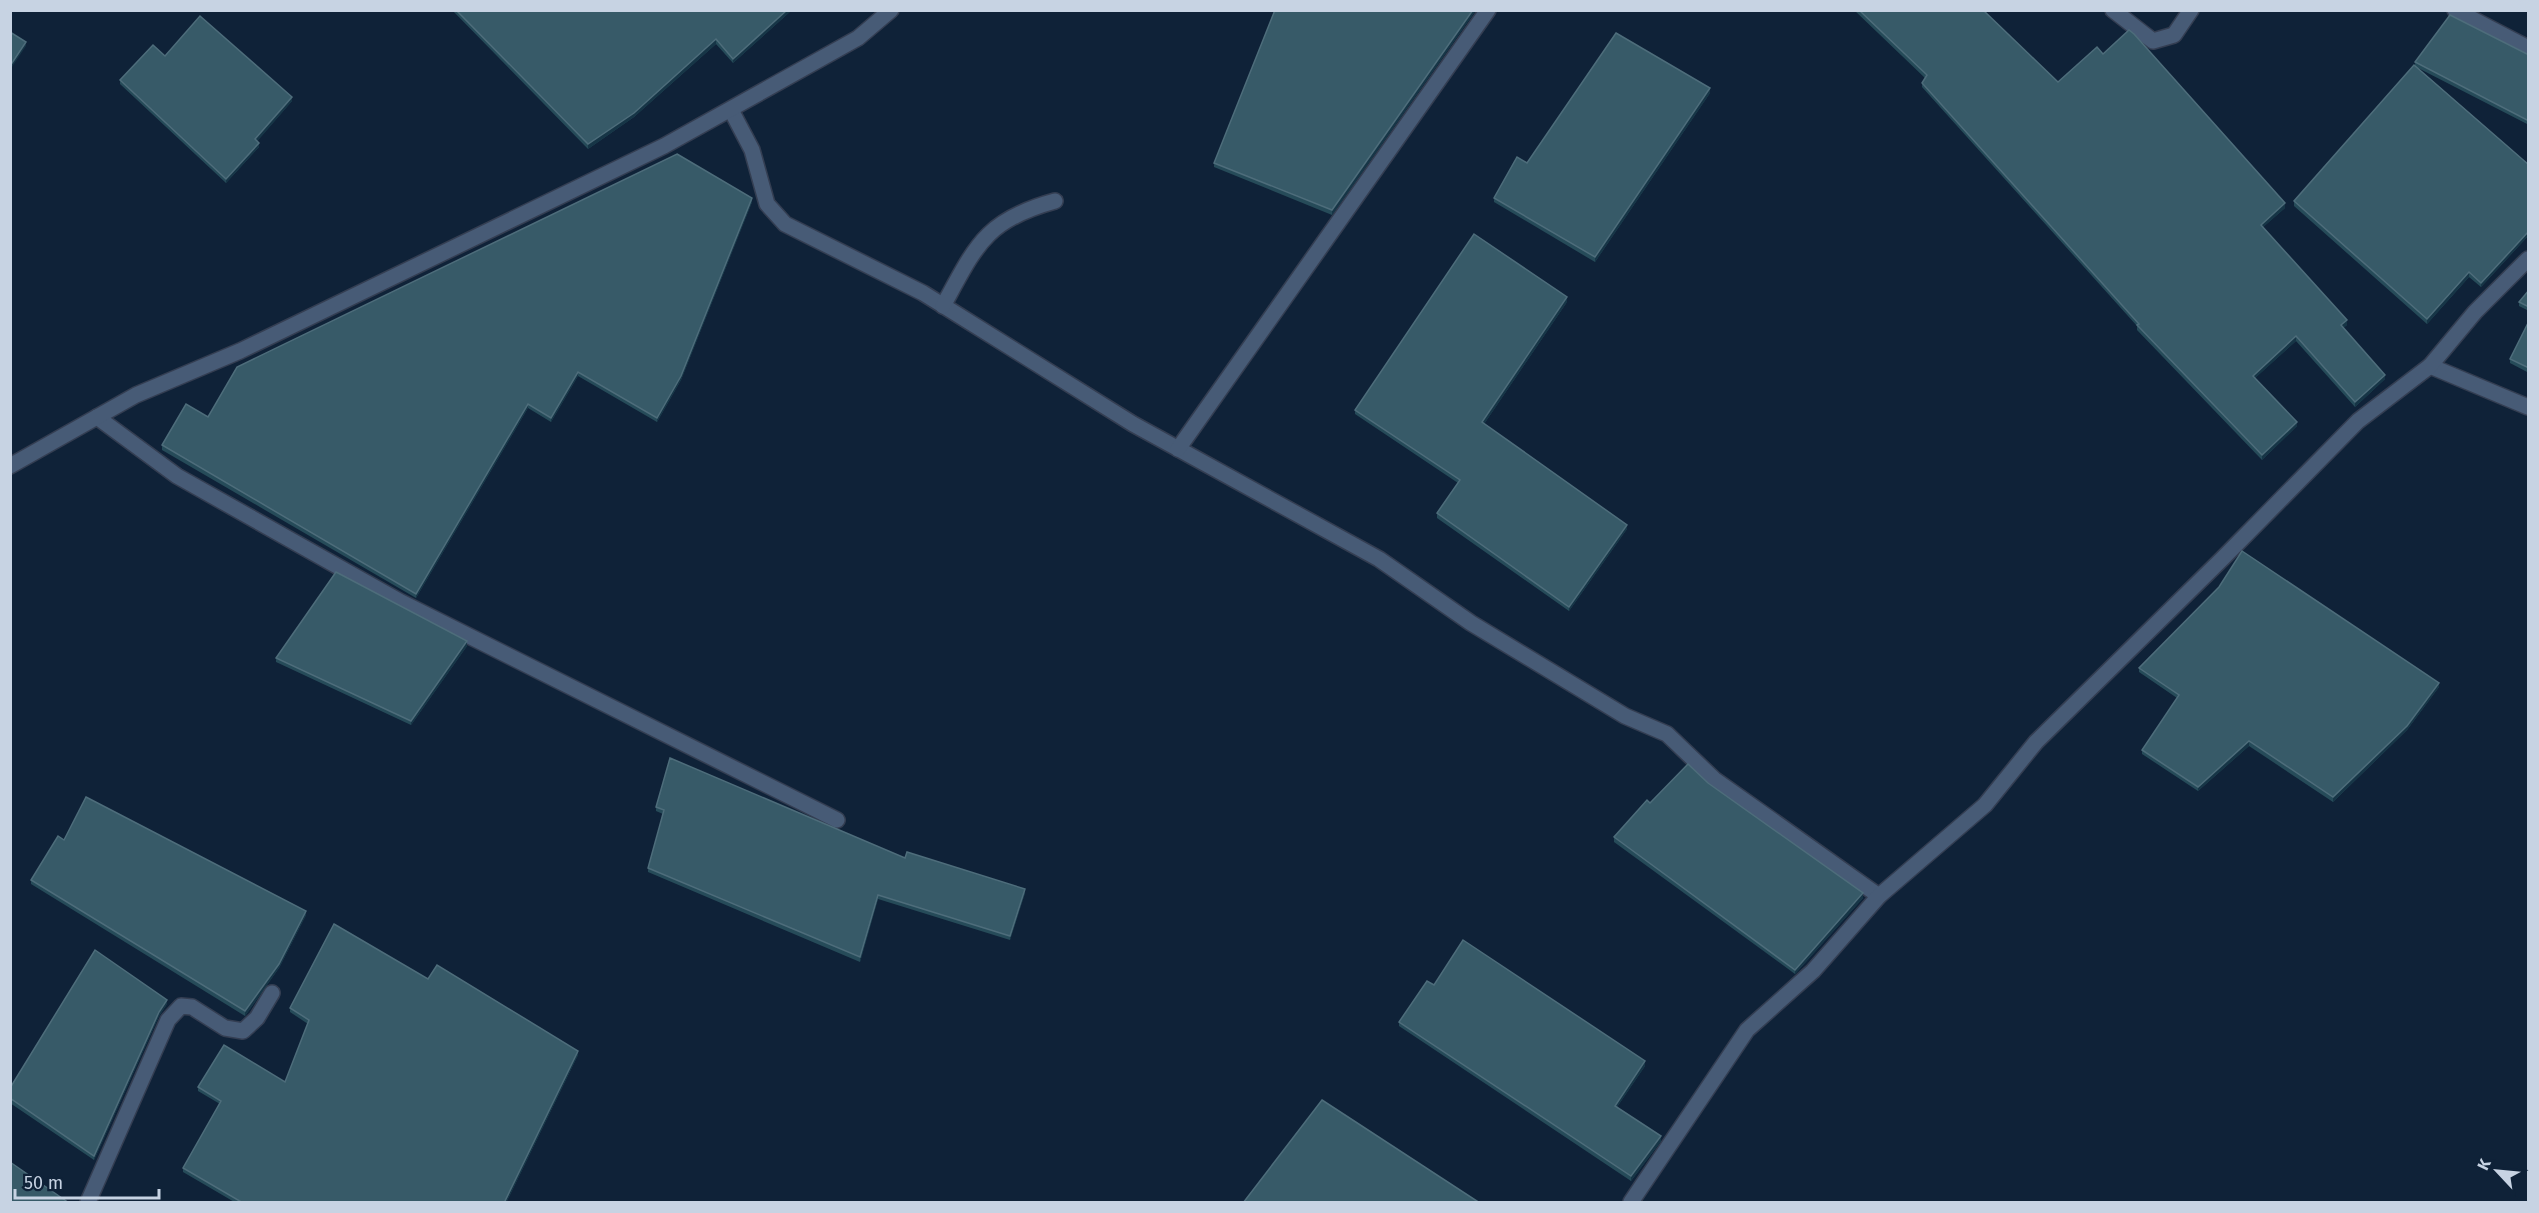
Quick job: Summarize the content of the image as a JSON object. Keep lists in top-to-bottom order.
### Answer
{
  "scale_bar": "50 m",
  "north": "top left"
}
